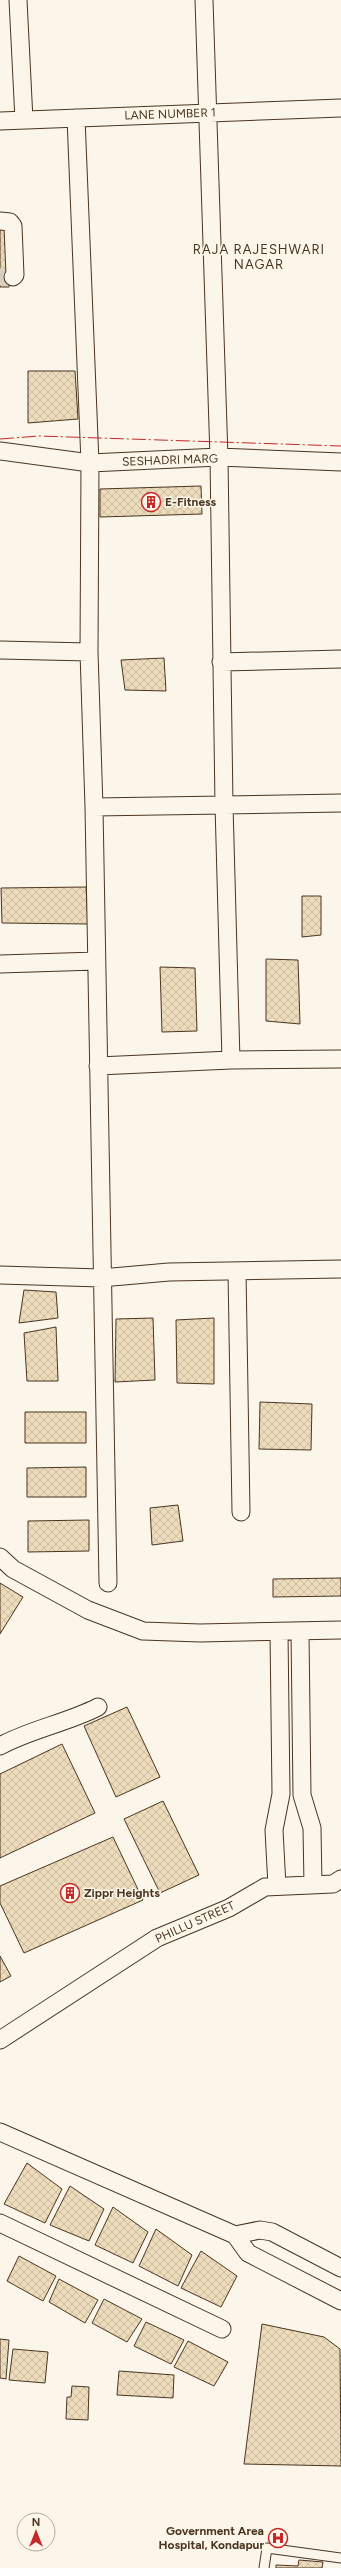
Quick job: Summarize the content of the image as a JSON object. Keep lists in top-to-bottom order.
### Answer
{
  "streets": {
    "street": ["LANE NUMBER 1", "SESHADRI MARG", "PHILLU STREET"]
  },
  "districts": ["RAJA RAJESHWARI NAGAR"],
  "places": {
    "building": ["E-Fitness", "Zippr Heights"],
    "hospital": ["Government Area Hospital, Kondapur"]
  },
  "north": "top"
}
